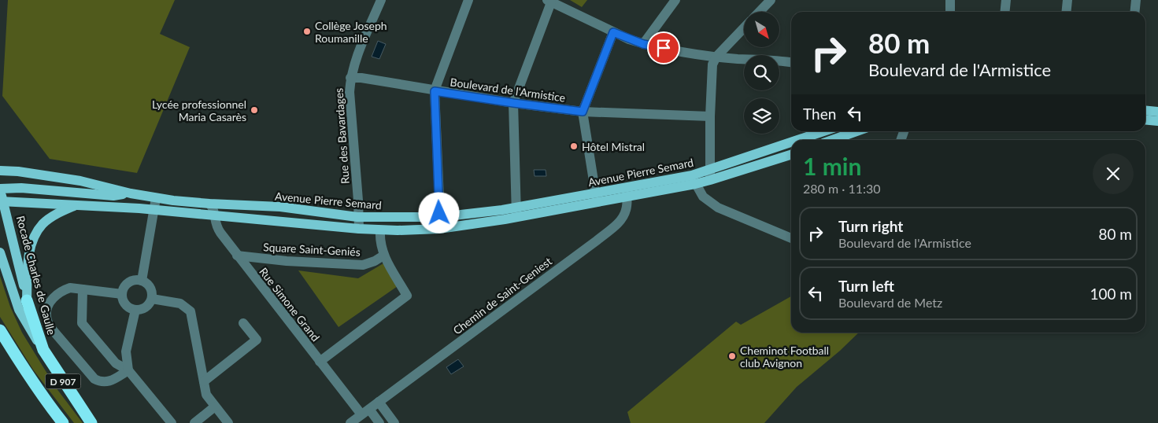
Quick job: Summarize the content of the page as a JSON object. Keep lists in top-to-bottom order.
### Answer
{
  "streets": {
    "highway": ["Rocade Charles de Gaulle", "D 907"],
    "main road": ["Avenue Pierre Semard"],
    "street": [
      "Boulevard de l'Armistice",
      "Rue des Bavardages",
      "Square Saint-Geniés",
      "Chemin de Saint-Geniest",
      "Rue Simone Grand"
    ]
  },
  "crossings": [
    ["Boulevard de l'Armistice", "Rue des Bavardages"],
    ["Rue des Bavardages", "Avenue Pierre Semard"],
    ["Avenue Pierre Semard", "Rocade Charles de Gaulle"],
    ["Avenue Pierre Semard", "Chemin de Saint-Geniest"],
    ["Avenue Pierre Semard", "Rue Simone Grand"],
    ["Square Saint-Geniés", "Rue Simone Grand"],
    ["Chemin de Saint-Geniest", "Rue Simone Grand"]
  ],
  "places": [
    "Collège Joseph Roumanille",
    "Lycée professionnel Maria Casarès",
    "Hôtel Mistral",
    "Cheminot Football club Avignon"
  ],
  "north": "bottom right",
  "page": {
    "turn": ["80 m", "Boulevard de l'Armistice"],
    "then": "Then",
    "heading": ["1 min", "280 m · 11:30"],
    "list": [
      {
        "name": "Turn right",
        "note": "Boulevard de l'Armistice",
        "value": "80 m"
      },
      {
        "name": "Turn left",
        "note": "Boulevard de Metz",
        "value": "100 m"
      }
    ]
  }
}
